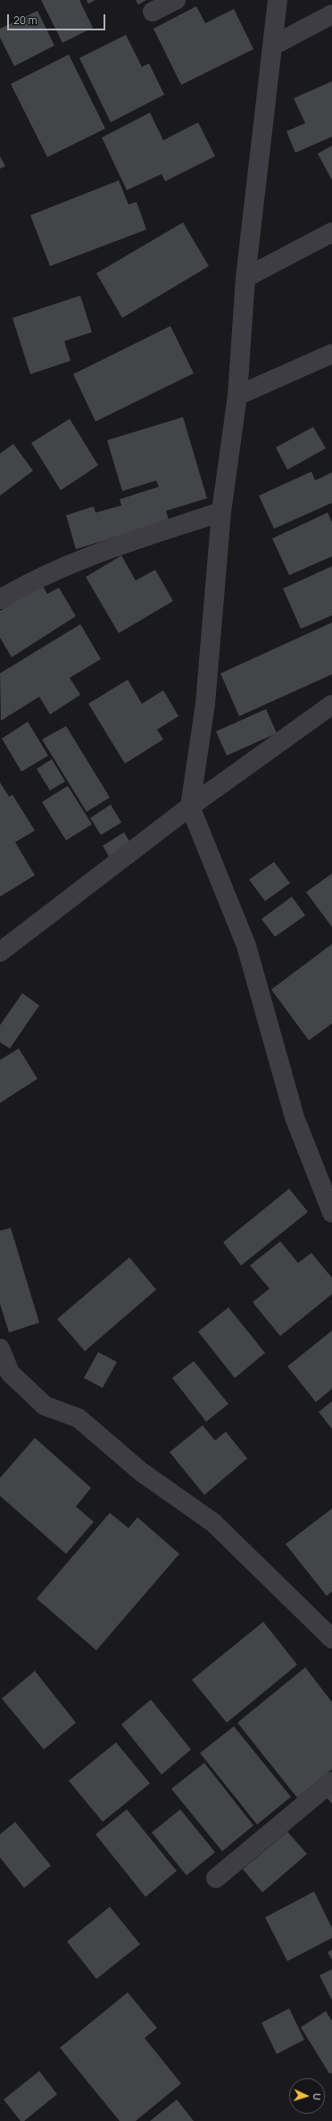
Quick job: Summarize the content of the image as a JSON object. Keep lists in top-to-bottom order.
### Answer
{
  "scale_bar": "20 m",
  "north": "right"
}
